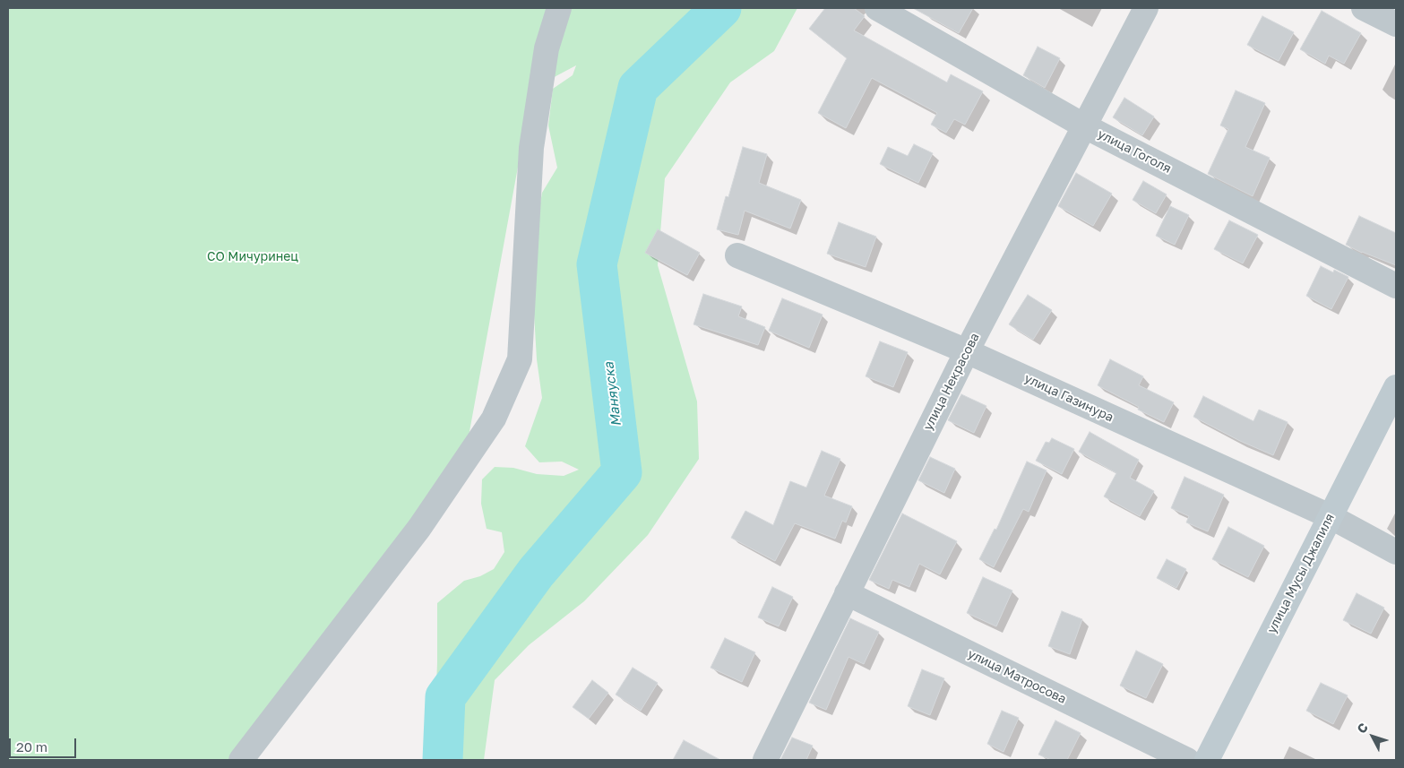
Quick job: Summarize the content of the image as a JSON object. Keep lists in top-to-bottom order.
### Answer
{
  "streets": {
    "main road": ["улица Мусы Джалиля"],
    "street": [
      "улица Гоголя",
      "улица Некрасова",
      "улица Газинура",
      "улица Матросова"
    ]
  },
  "crossings": [
    ["улица Гоголя", "улица Некрасова"],
    ["улица Некрасова", "улица Газинура"],
    ["улица Некрасова", "улица Матросова"],
    ["улица Газинура", "улица Мусы Джалиля"]
  ],
  "water": ["Маняуска"],
  "parks": ["СО Мичуринец"],
  "scale_bar": "20 m",
  "north": "top left"
}
